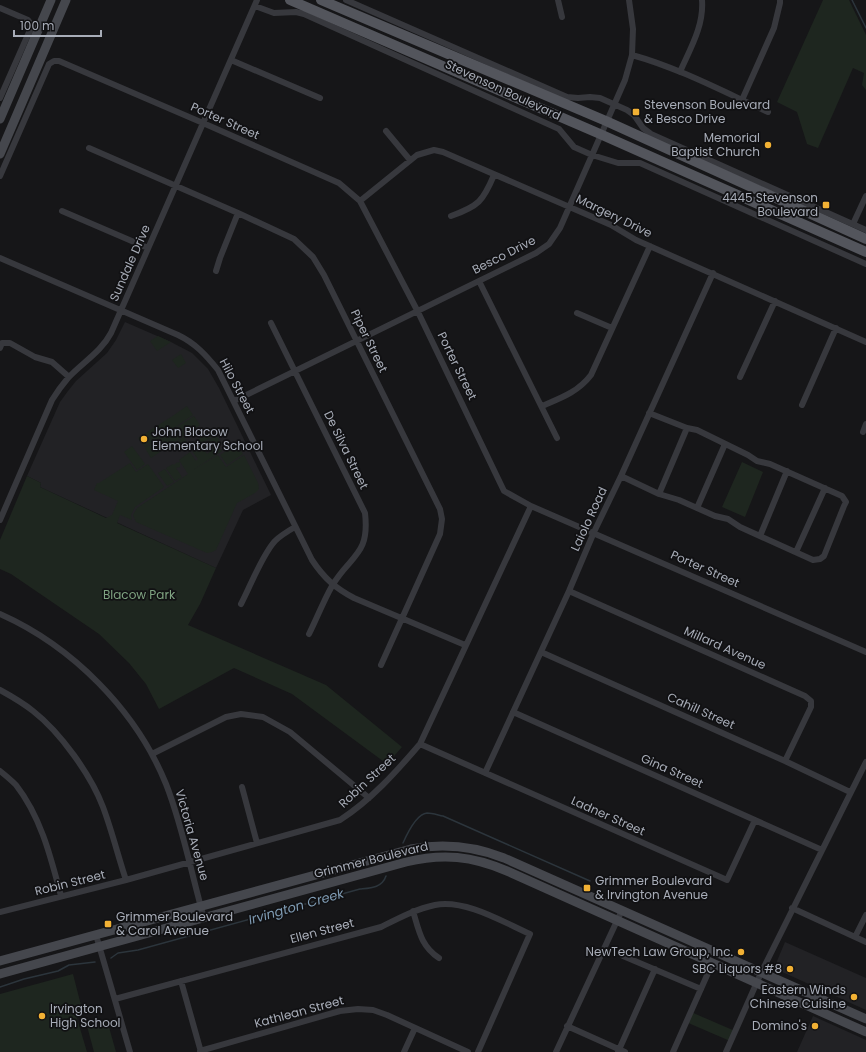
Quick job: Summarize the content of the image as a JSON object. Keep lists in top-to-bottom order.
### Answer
{
  "streets": {
    "main road": ["Stevenson Boulevard", "Grimmer Boulevard"],
    "street": [
      "Porter Street",
      "Margery Drive",
      "Besco Drive",
      "Sundale Drive",
      "Piper Street",
      "Hilo Street",
      "De Silva Street",
      "Laiolo Road",
      "Millard Avenue",
      "Cahill Street",
      "Gina Street",
      "Robin Street",
      "Ladner Street",
      "Victoria Avenue",
      "Ellen Street",
      "Kathlean Street"
    ]
  },
  "crossings": [
    ["Stevenson Boulevard", "Besco Drive"],
    ["Stevenson Boulevard", "Sundale Drive"],
    ["Porter Street", "Margery Drive"],
    ["Porter Street", "Besco Drive"],
    ["Porter Street", "Sundale Drive"],
    ["Porter Street", "Laiolo Road"],
    ["Porter Street", "Robin Street"],
    ["Margery Drive", "Besco Drive"],
    ["Margery Drive", "Laiolo Road"],
    ["Besco Drive", "Piper Street"],
    ["Besco Drive", "Hilo Street"],
    ["Besco Drive", "De Silva Street"],
    ["Sundale Drive", "Piper Street"],
    ["Sundale Drive", "Hilo Street"],
    ["Piper Street", "Hilo Street"],
    ["Hilo Street", "De Silva Street"],
    ["Hilo Street", "Robin Street"],
    ["Laiolo Road", "Millard Avenue"],
    ["Laiolo Road", "Cahill Street"],
    ["Laiolo Road", "Gina Street"],
    ["Laiolo Road", "Ladner Street"],
    ["Millard Avenue", "Cahill Street"],
    ["Gina Street", "Ladner Street"],
    ["Robin Street", "Ladner Street"],
    ["Robin Street", "Victoria Avenue"],
    ["Victoria Avenue", "Grimmer Boulevard"]
  ],
  "water": ["Irvington Creek"],
  "parks": ["Blacow Park"],
  "places": {
    "transit": [
      "Stevenson Boulevard & Besco Drive",
      "4445 Stevenson Boulevard",
      "Grimmer Boulevard & Irvington Avenue",
      "Grimmer Boulevard & Carol Avenue"
    ],
    "other": [
      "Memorial Baptist Church",
      "John Blacow Elementary School",
      "NewTech Law Group, Inc.",
      "SBC Liquors #8",
      "Eastern Winds Chinese Cuisine",
      "Irvington High School",
      "Domino's"
    ]
  },
  "scale_bar": "100 m"
}
